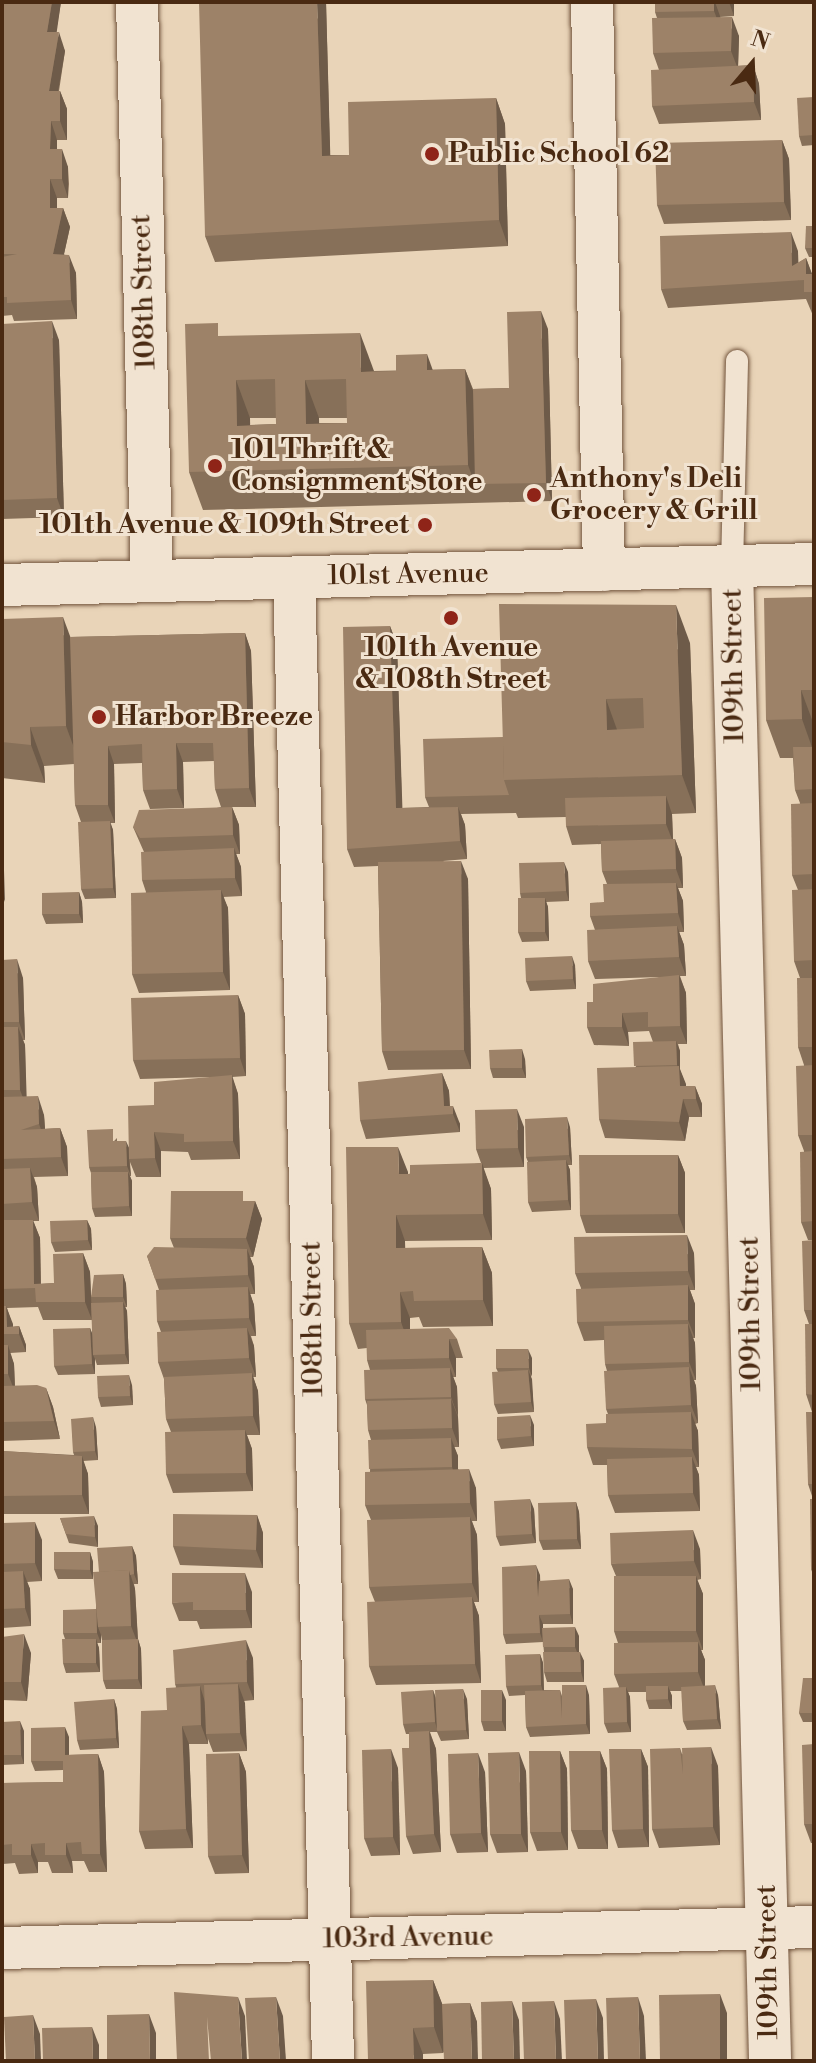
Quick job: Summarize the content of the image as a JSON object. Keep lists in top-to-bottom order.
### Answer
{
  "streets": {
    "street": [
      "108th Street",
      "101st Avenue",
      "109th Street",
      "103rd Avenue"
    ]
  },
  "crossings": [
    ["108th Street", "101st Avenue"],
    ["108th Street", "103rd Avenue"],
    ["101st Avenue", "109th Street"],
    ["109th Street", "103rd Avenue"]
  ],
  "places": [
    "Public School 62",
    "101 Thrift & Consignment Store",
    "Anthony's Deli Grocery & Grill",
    "101th Avenue & 109th Street",
    "101th Avenue & 108th Street",
    "Harbor Breeze"
  ],
  "north": "top"
}
